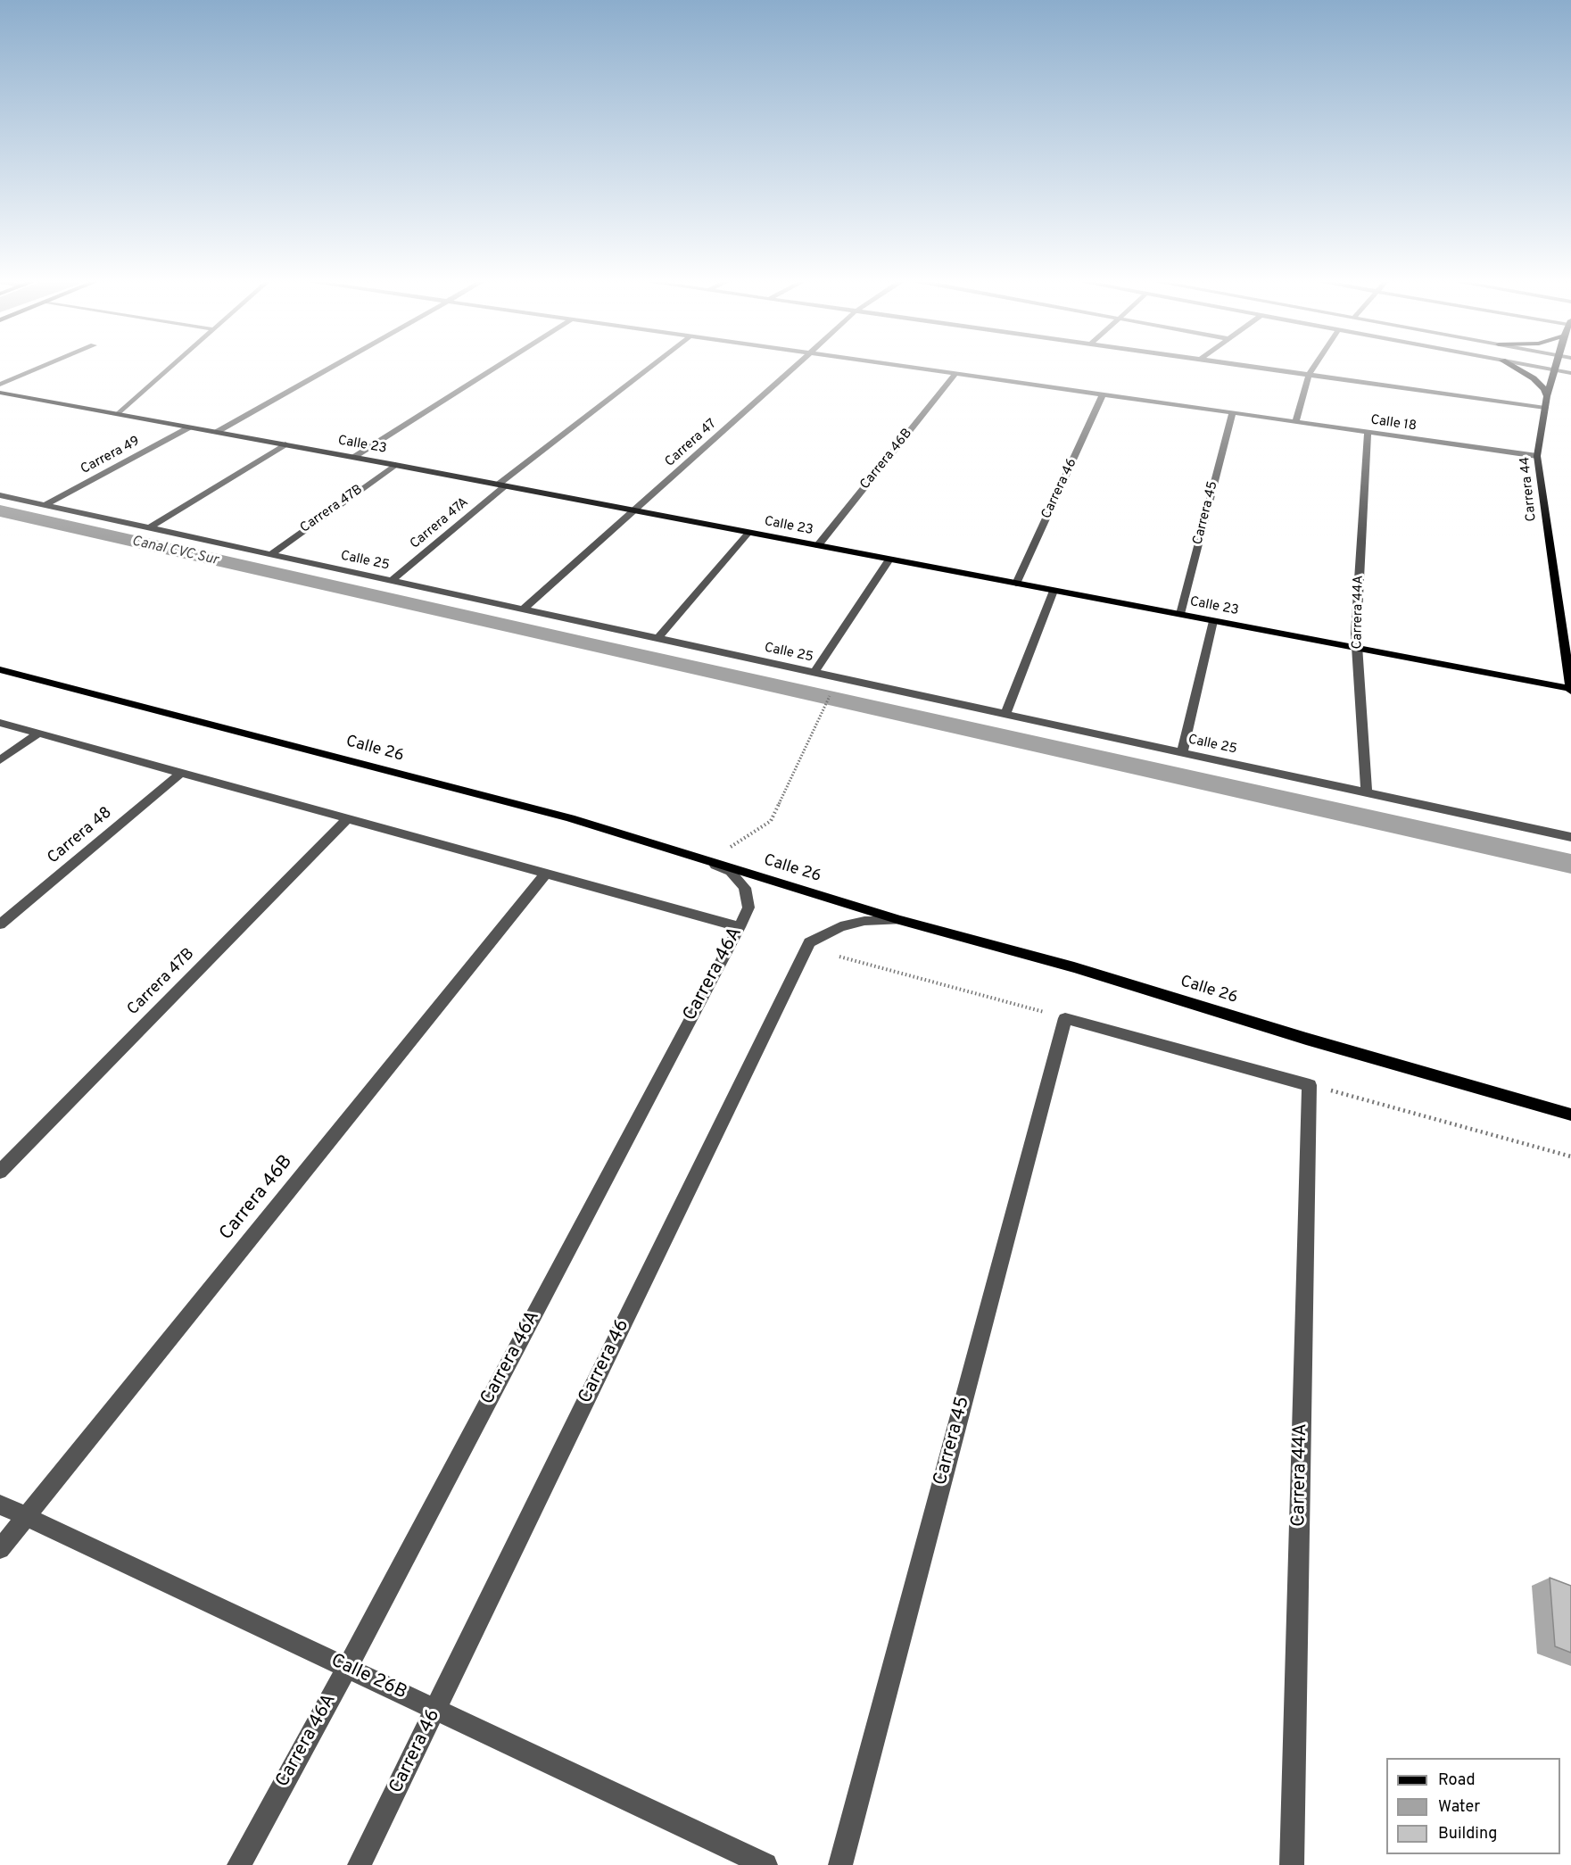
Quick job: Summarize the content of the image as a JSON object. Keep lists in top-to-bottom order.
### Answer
{
  "streets": {
    "main road": ["Calle 23", "Carrera 44", "Calle 26"],
    "street": [
      "Calle 18",
      "Carrera 47",
      "Carrera 49",
      "Carrera 46B",
      "Carrera 46",
      "Carrera 47B",
      "Carrera 45",
      "Carrera 47A",
      "Calle 25",
      "Carrera 44A",
      "Carrera 48",
      "Carrera 46A",
      "Calle 26B"
    ]
  },
  "crossings": [
    ["Calle 18", "Carrera 46B"],
    ["Calle 18", "Carrera 46"],
    ["Calle 18", "Carrera 44"],
    ["Calle 18", "Carrera 45"],
    ["Calle 18", "Carrera 44A"],
    ["Carrera 47", "Calle 23"],
    ["Carrera 47", "Calle 25"],
    ["Calle 23", "Carrera 49"],
    ["Calle 23", "Carrera 46B"],
    ["Calle 23", "Carrera 46"],
    ["Calle 23", "Carrera 44"],
    ["Calle 23", "Carrera 47B"],
    ["Calle 23", "Carrera 45"],
    ["Calle 23", "Carrera 47A"],
    ["Calle 23", "Carrera 44A"],
    ["Carrera 49", "Calle 25"],
    ["Carrera 46B", "Calle 26B"],
    ["Carrera 46", "Calle 26"],
    ["Carrera 46", "Calle 26B"],
    ["Carrera 47B", "Calle 25"],
    ["Carrera 47A", "Calle 25"],
    ["Calle 25", "Carrera 44A"],
    ["Calle 26", "Carrera 46A"],
    ["Carrera 46A", "Calle 26B"]
  ],
  "water": ["Canal CVC Sur"],
  "legend": ["Road", "Water", "Building"]
}
